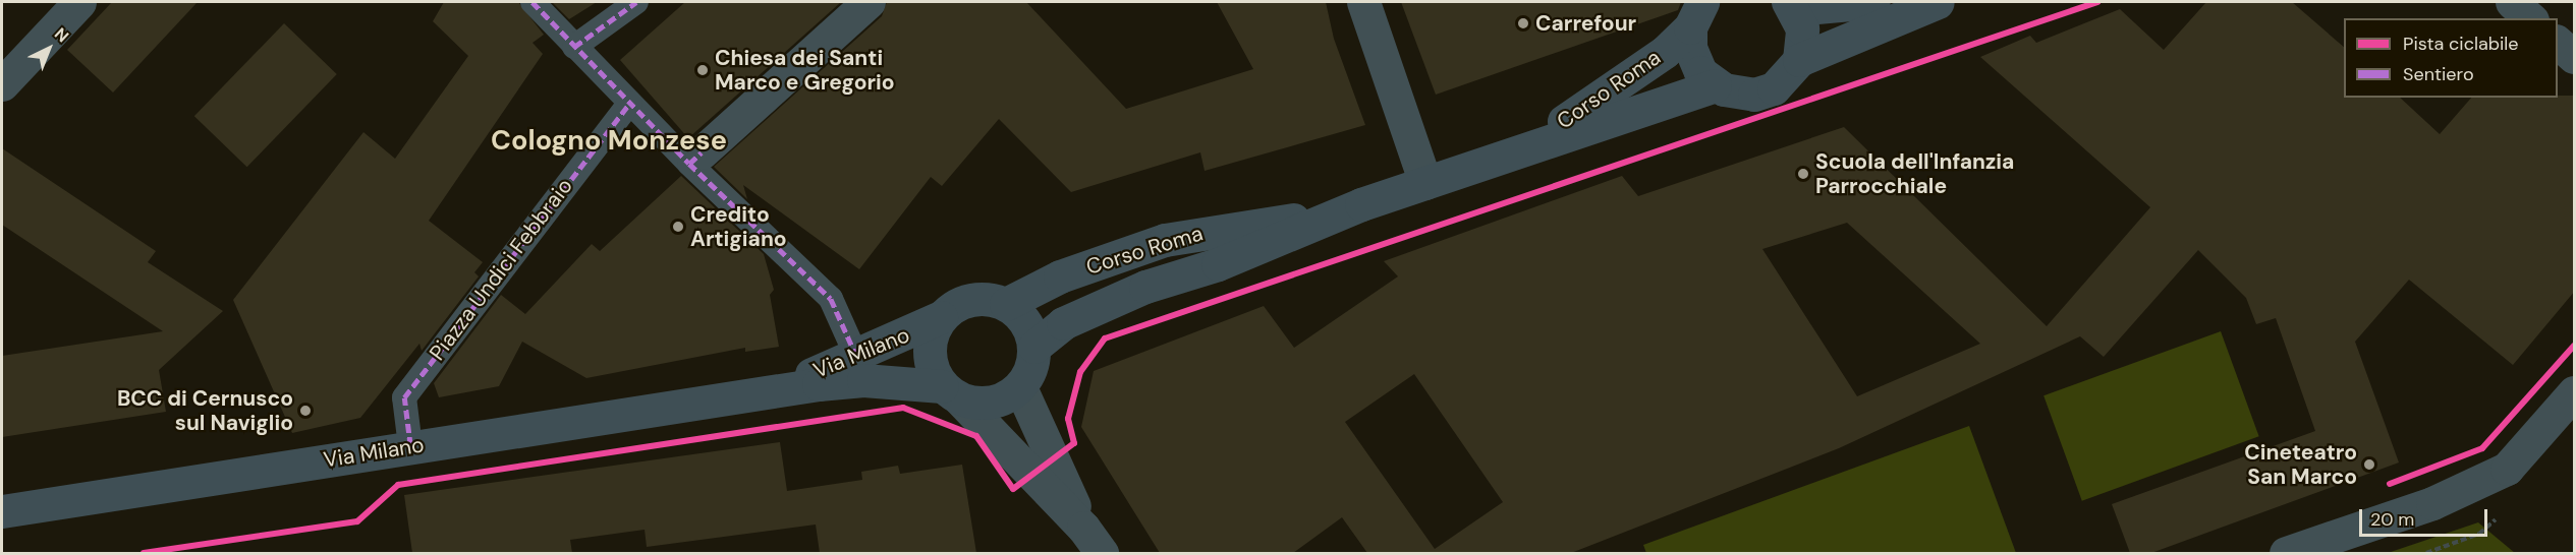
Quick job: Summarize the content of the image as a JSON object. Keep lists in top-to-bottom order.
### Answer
{
  "streets": {
    "main road": ["Corso Roma", "Via Milano"],
    "street": ["Piazza Undici Febbraio"]
  },
  "crossings": [
    ["Corso Roma", "Via Milano"],
    ["Piazza Undici Febbraio", "Via Milano"]
  ],
  "districts": ["Cologno Monzese"],
  "places": [
    "Carrefour",
    "Chiesa dei Santi Marco e Gregorio",
    "Scuola dell'Infanzia Parrocchiale",
    "Credito Artigiano",
    "BCC di Cernusco sul Naviglio",
    "Cineteatro San Marco"
  ],
  "legend": ["Pista ciclabile", "Sentiero"],
  "scale_bar": "20 m",
  "north": "top right"
}
